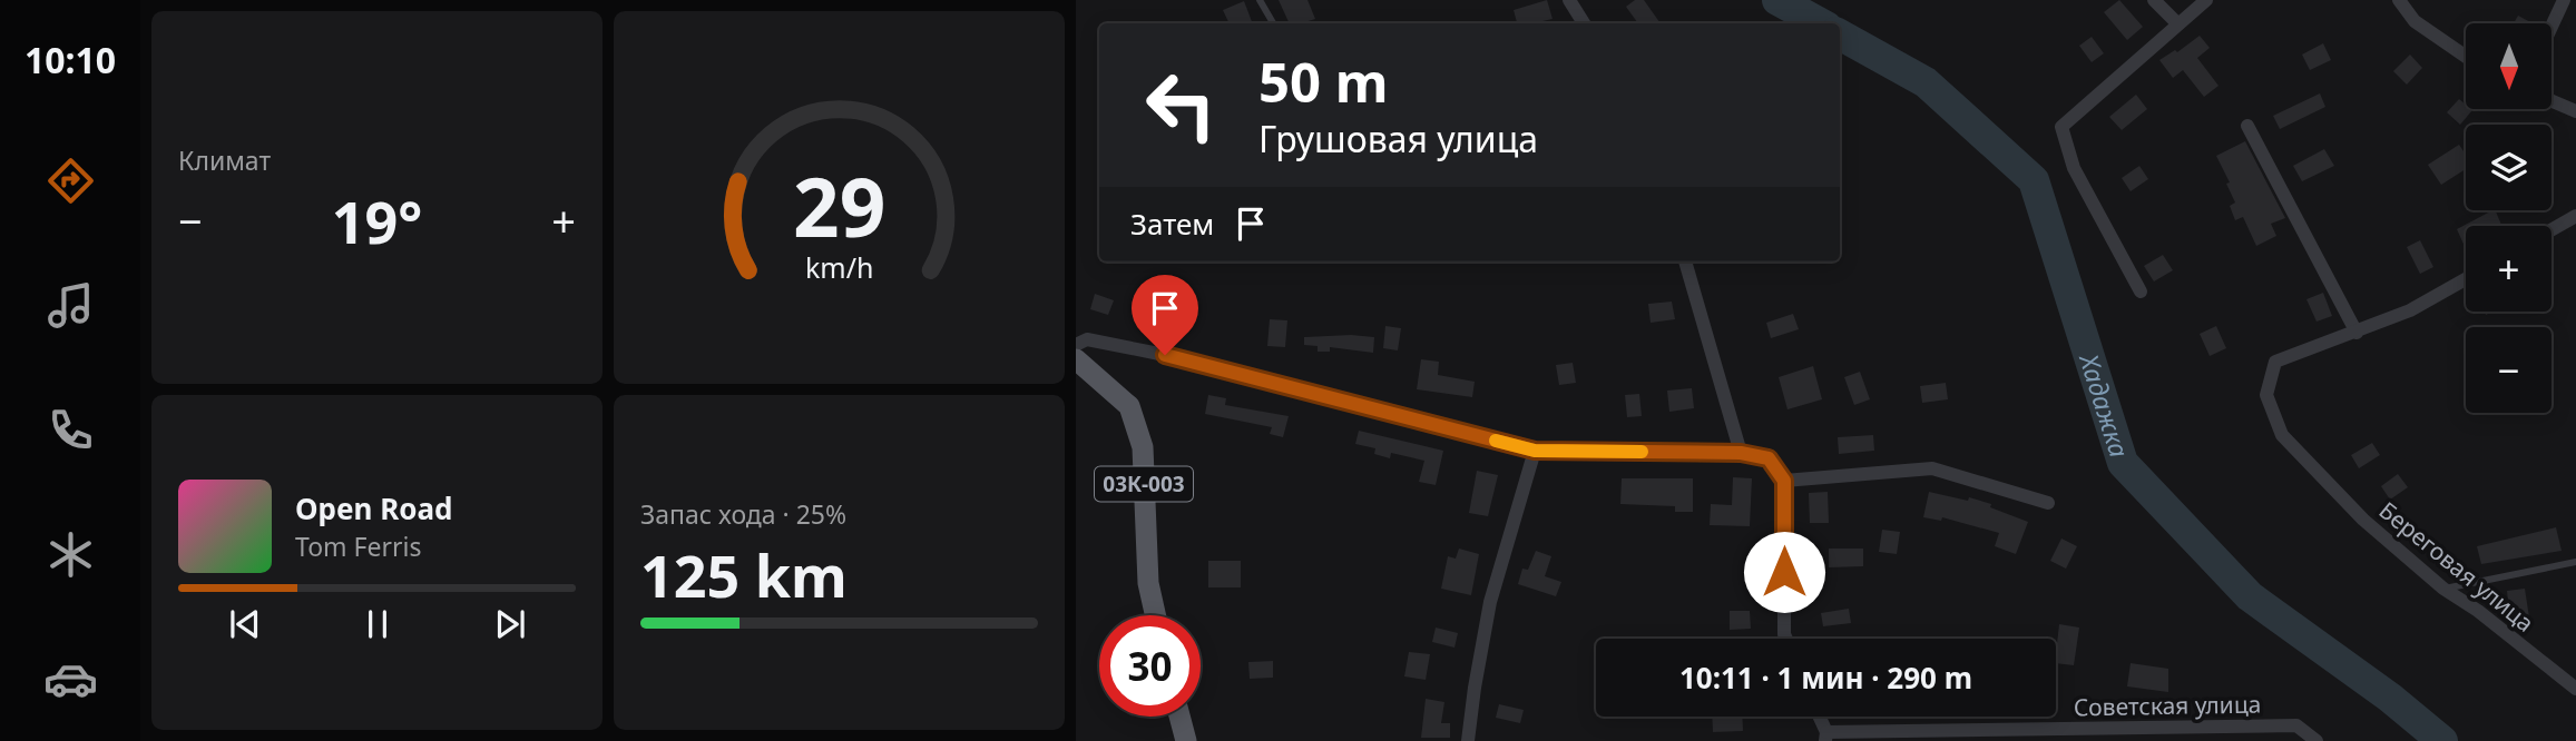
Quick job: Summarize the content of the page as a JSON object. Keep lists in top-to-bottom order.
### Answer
{
  "streets": {
    "main road": ["03К-003"],
    "street": ["Береговая улица", "Советская улица"]
  },
  "water": ["Хадажка"],
  "north": "bottom",
  "page": {
    "tabs": "10:10",
    "tile": [
      "Климат",
      ["Запас хода · 25%", "125 km"]
    ],
    "map_buttons": ["+", "−"],
    "turn": ["50 m", "Грушовая улица"],
    "then": "Затем",
    "heat": ["−", "19°", "+"],
    "song": ["Open Road", "Tom Ferris"],
    "limit": "30",
    "trip": "10:11 · 1 мин · 290 m",
    "gauge": ["29", "km/h"]
  }
}
